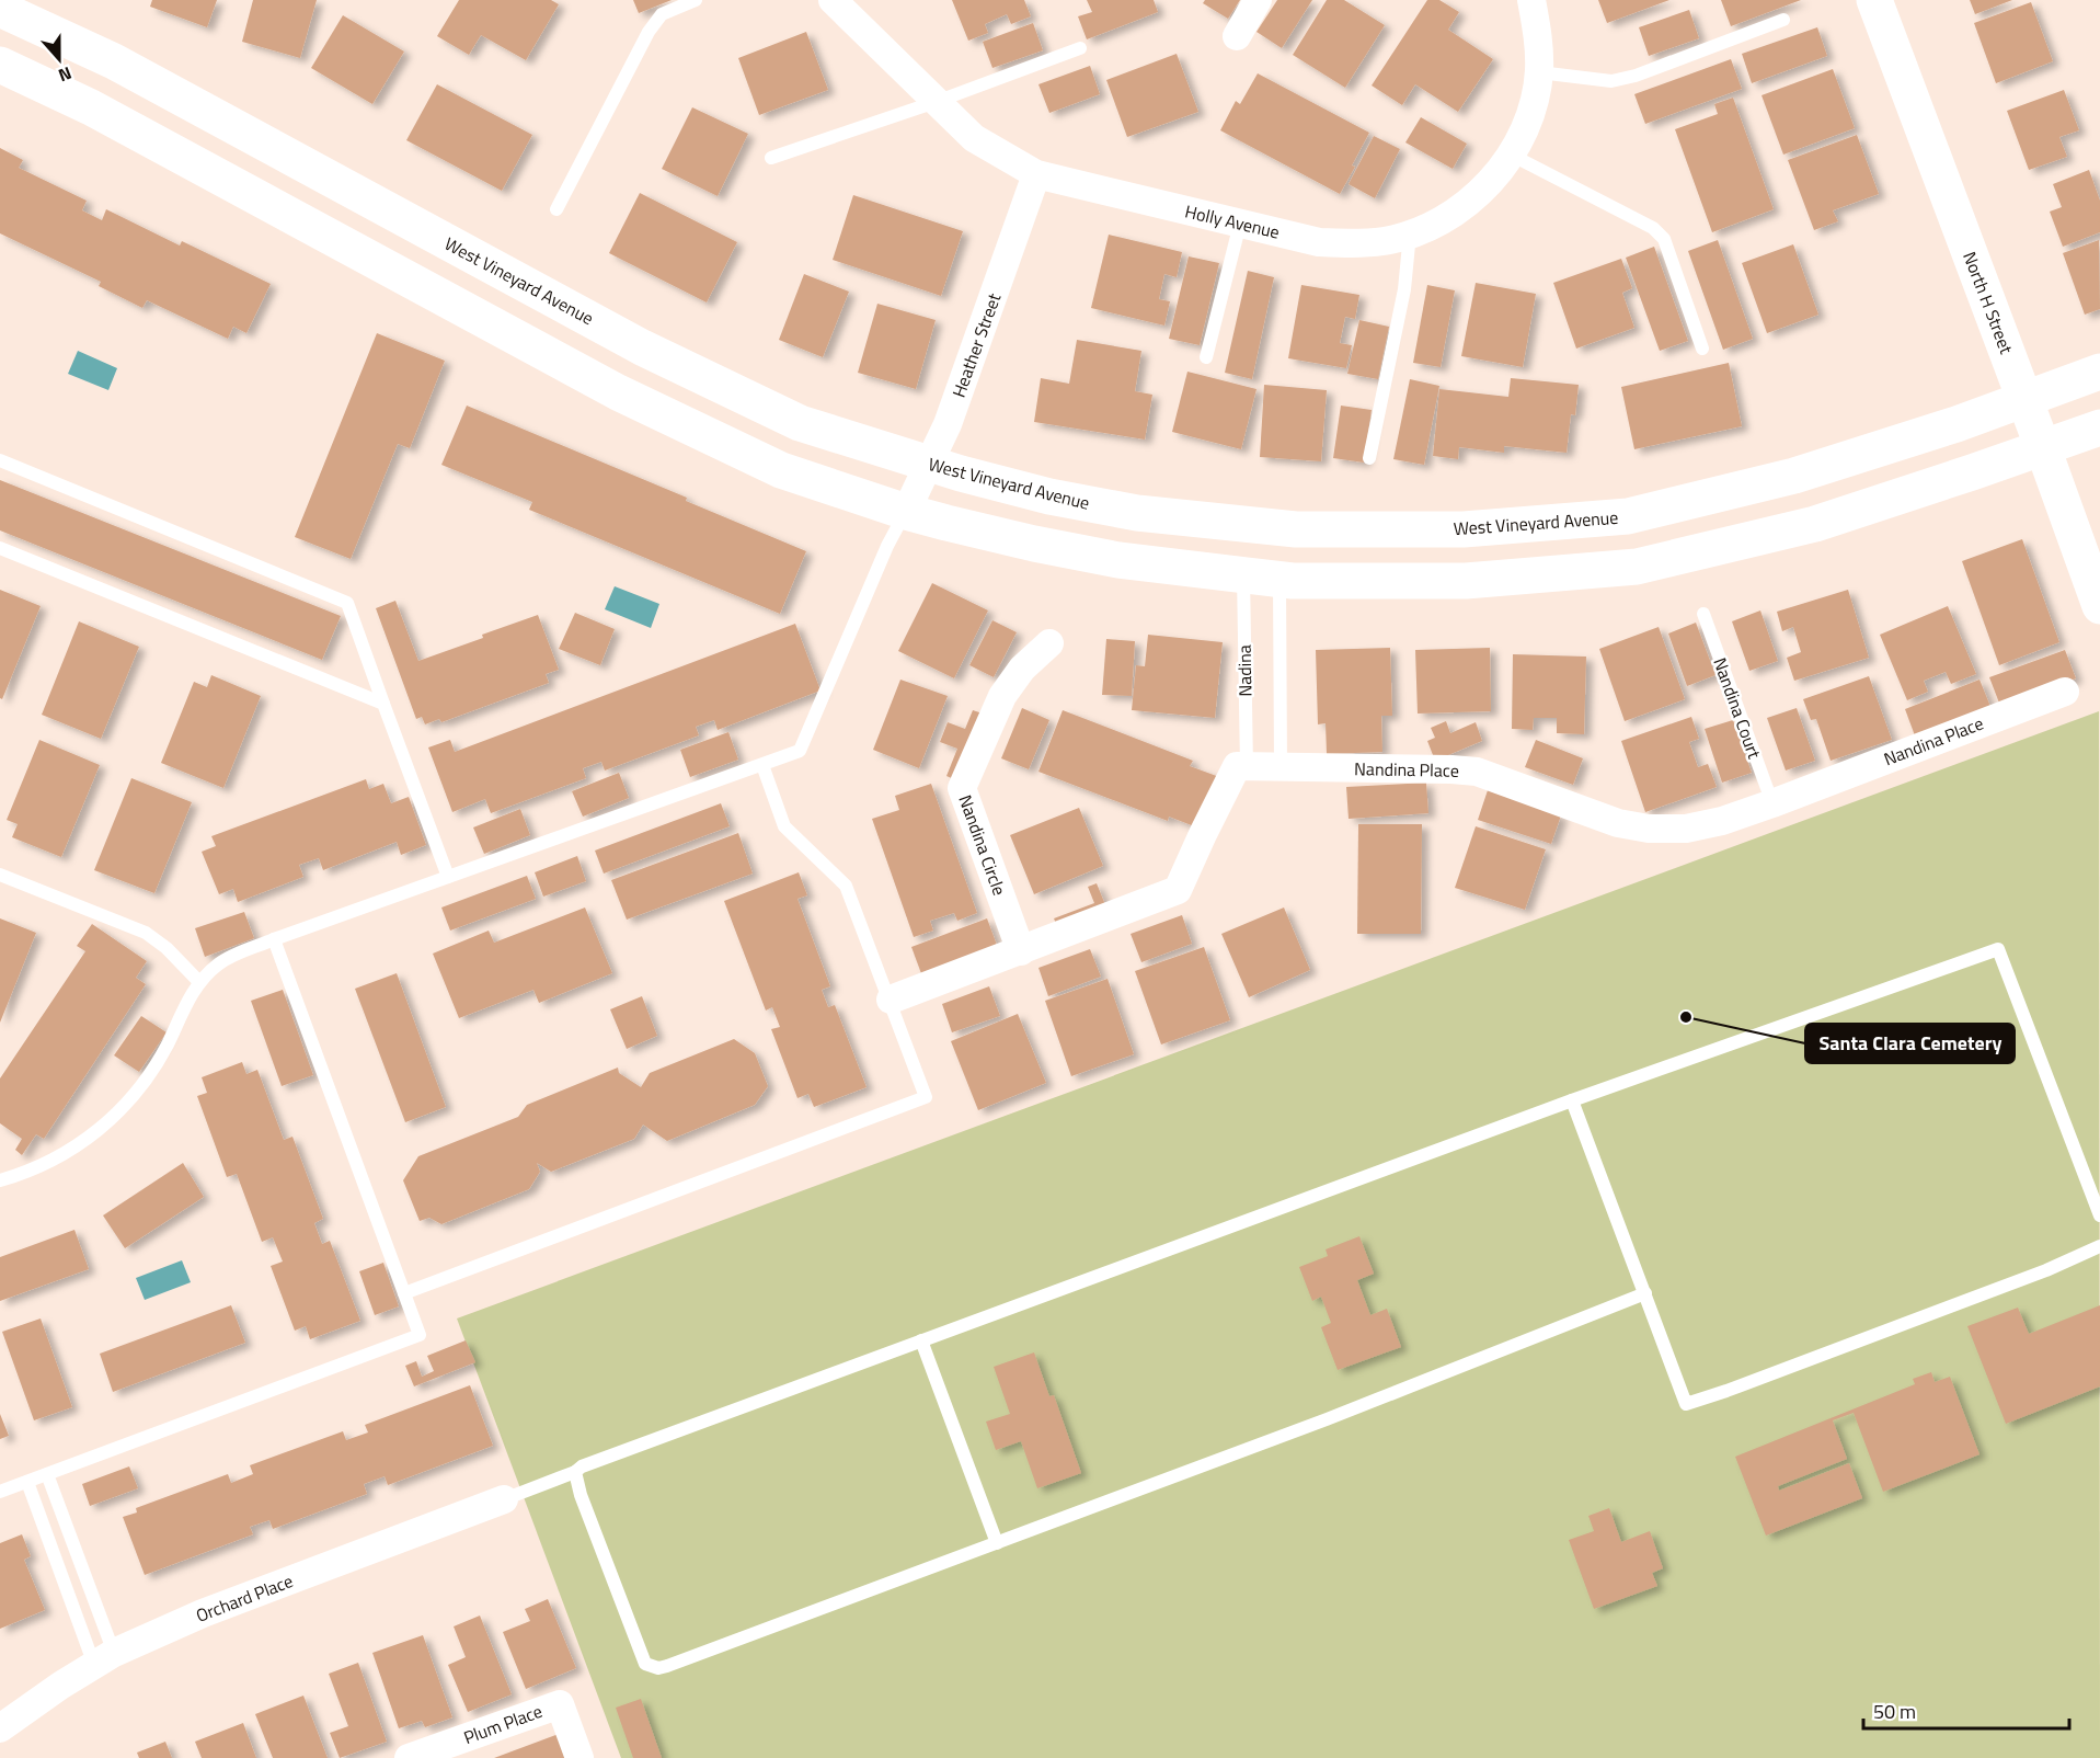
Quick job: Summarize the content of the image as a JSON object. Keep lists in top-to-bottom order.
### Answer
{
  "streets": {
    "main road": ["West Vineyard Avenue", "North H Street"],
    "street": [
      "Holly Avenue",
      "Heather Street",
      "Nandina Place",
      "Nandina Circle",
      "Orchard Place",
      "Plum Place"
    ],
    "lane": ["Nadina", "Nandina Court"]
  },
  "crossings": [
    ["Holly Avenue", "Heather Street"],
    ["West Vineyard Avenue", "North H Street"],
    ["West Vineyard Avenue", "Heather Street"],
    ["Nadina", "Nandina Place"],
    ["Nandina Court", "Nandina Place"]
  ],
  "places": ["Santa Clara Cemetery"],
  "scale_bar": "50 m",
  "north": "bottom"
}
